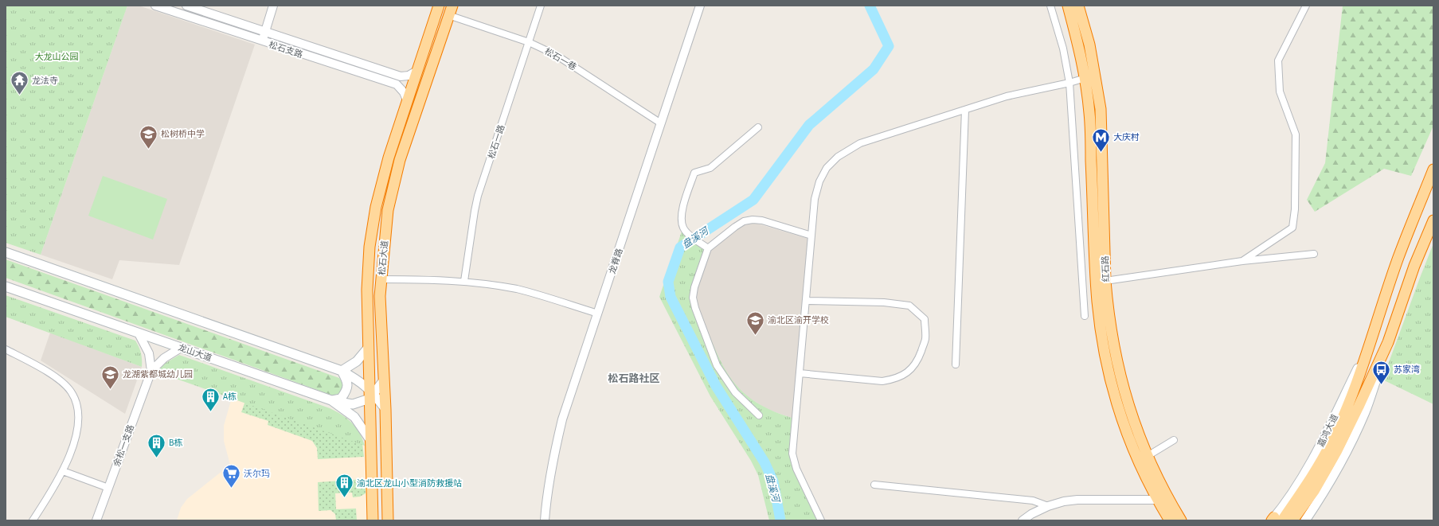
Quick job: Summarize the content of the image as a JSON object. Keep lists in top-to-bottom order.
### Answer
{
  "streets": {
    "highway": ["松石大道", "红石路", "嘉鸿大道"],
    "main road": ["龙山大道"],
    "street": [
      "松石支路",
      "松石一巷",
      "松石一路",
      "龙脊路",
      "余松一支路"
    ]
  },
  "crossings": [
    ["松石支路", "松石大道"],
    ["松石一巷", "松石一路"],
    ["松石一巷", "松石大道"],
    ["松石一巷", "龙脊路"],
    ["松石大道", "龙山大道"]
  ],
  "districts": ["松石路社区"],
  "water": ["盘溪河"],
  "parks": ["大龙山公园"],
  "places": {
    "temple": ["龙法寺"],
    "school or university": ["松树桥中学", "渝北区渝开学校", "龙湖紫都城幼儿园"],
    "metro station": ["大庆村"],
    "bus stop": ["苏家湾"],
    "building": ["A栋", "B栋", "渝北区龙山小型消防救援站"],
    "supermarket": ["沃尔玛"]
  }
}
